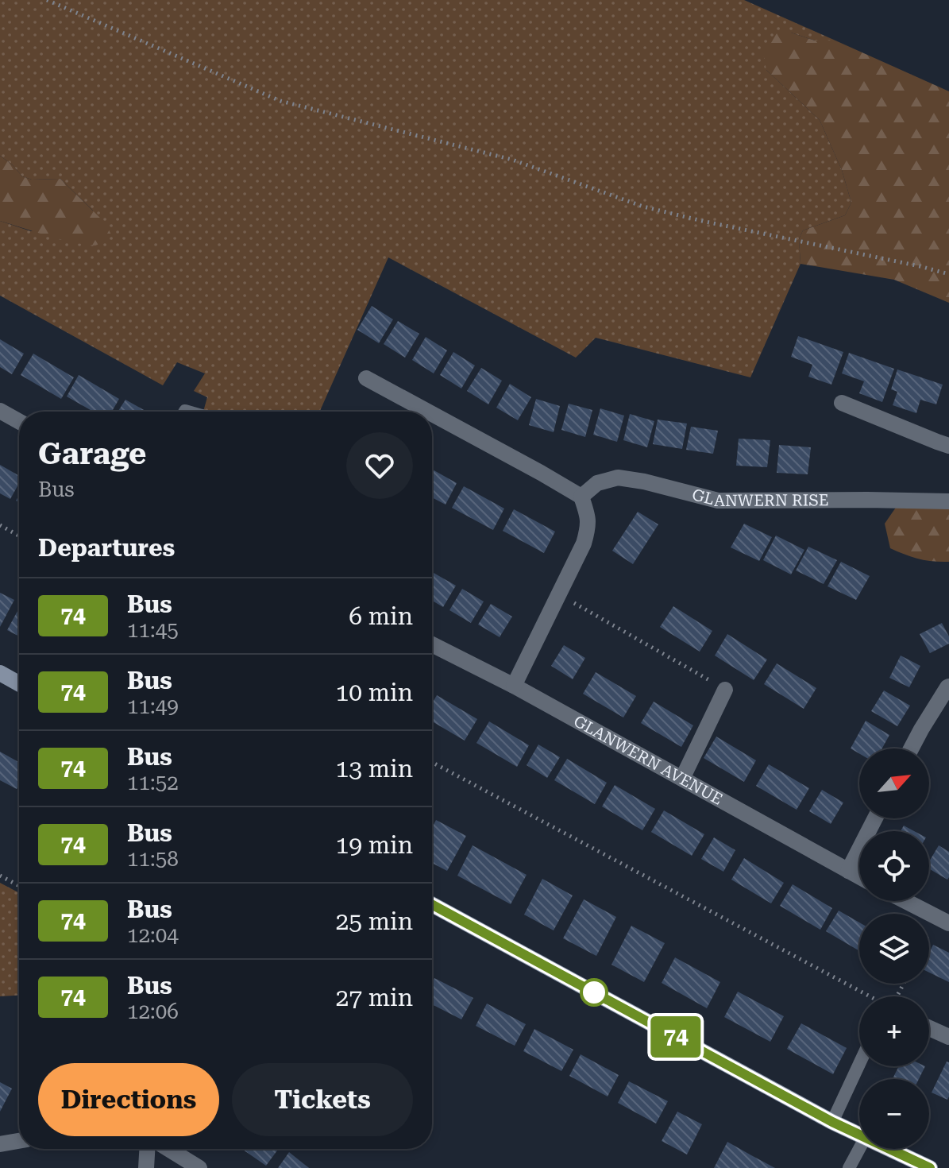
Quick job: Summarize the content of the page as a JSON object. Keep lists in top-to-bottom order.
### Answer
{
  "streets": {
    "street": ["GLANWERN RISE", "GLANWERN AVENUE"]
  },
  "lines": ["bus line 74"],
  "north": "top right",
  "page": {
    "on_map": "74",
    "heading": [
      ["Garage", "Bus"],
      "Departures"
    ],
    "list": [
      {
        "mark": "74",
        "name": "Bus",
        "note": "11:45",
        "value": "6 min"
      },
      {
        "mark": "74",
        "name": "Bus",
        "note": "11:49",
        "value": "10 min"
      },
      {
        "mark": "74",
        "name": "Bus",
        "note": "11:52",
        "value": "13 min"
      },
      {
        "mark": "74",
        "name": "Bus",
        "note": "11:58",
        "value": "19 min"
      },
      {
        "mark": "74",
        "name": "Bus",
        "note": "12:04",
        "value": "25 min"
      },
      {
        "mark": "74",
        "name": "Bus",
        "note": "12:06",
        "value": "27 min"
      }
    ],
    "map_buttons": ["+", "−"],
    "buttons": ["Directions", "Tickets"]
  }
}
